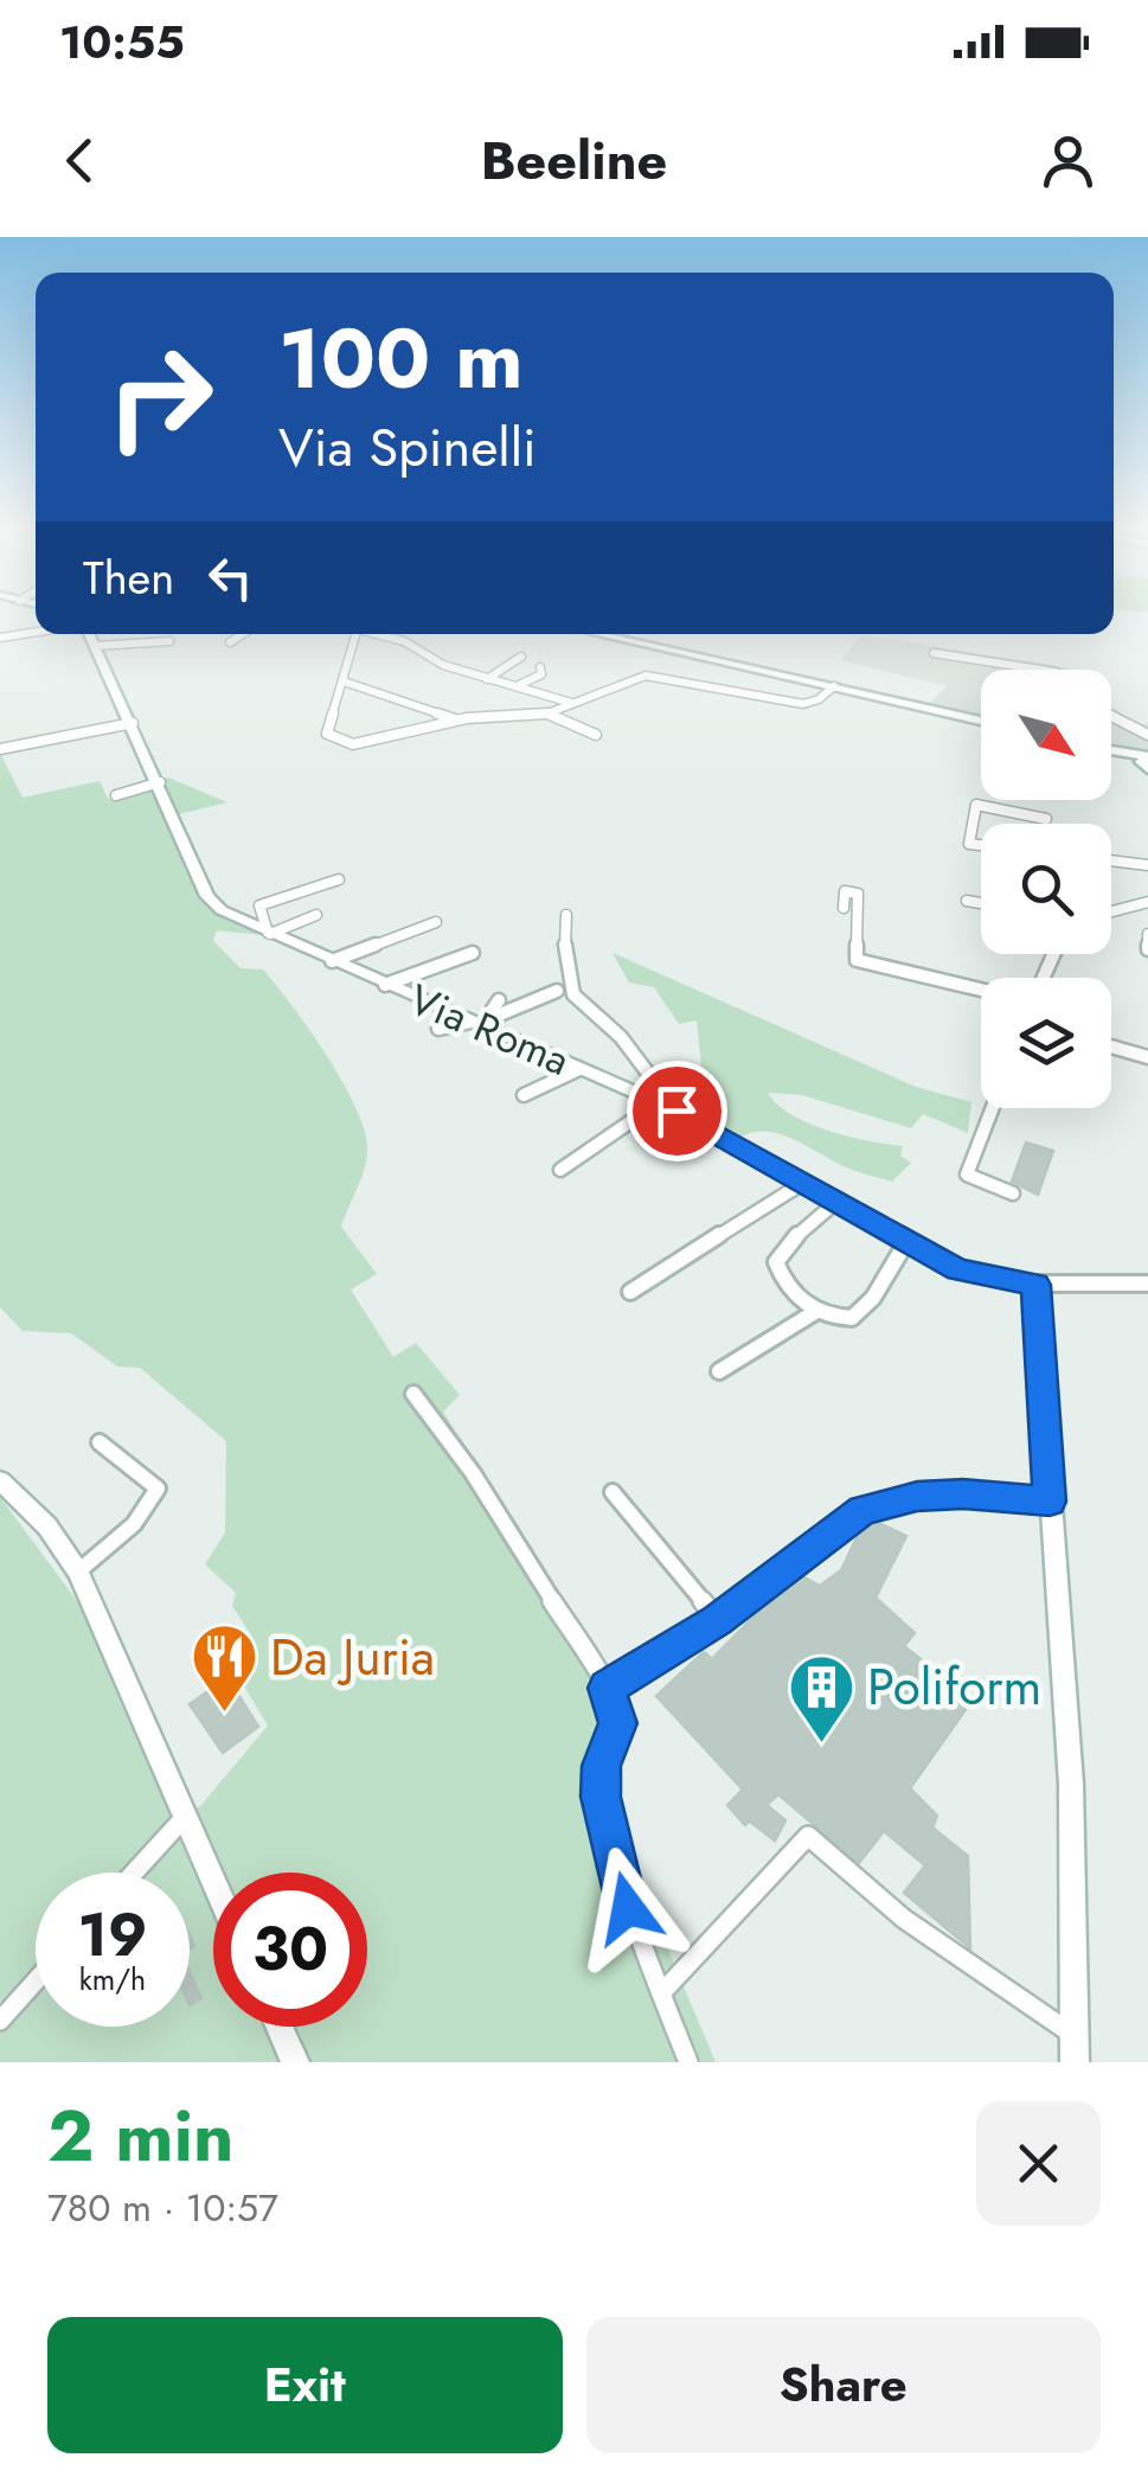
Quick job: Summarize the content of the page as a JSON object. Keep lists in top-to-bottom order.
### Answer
{
  "streets": {
    "street": ["Via Roma"]
  },
  "places": {
    "restaurant": ["Da Juria"],
    "building": ["Poliform"]
  },
  "north": "bottom right",
  "page": {
    "status": "10:55",
    "header": "Beeline",
    "turn": ["100 m", "Via Spinelli"],
    "then": "Then",
    "speed": "19 km/h",
    "limit": "30",
    "heading": ["2 min", "780 m · 10:57"],
    "buttons": ["Exit", "Share"]
  }
}
